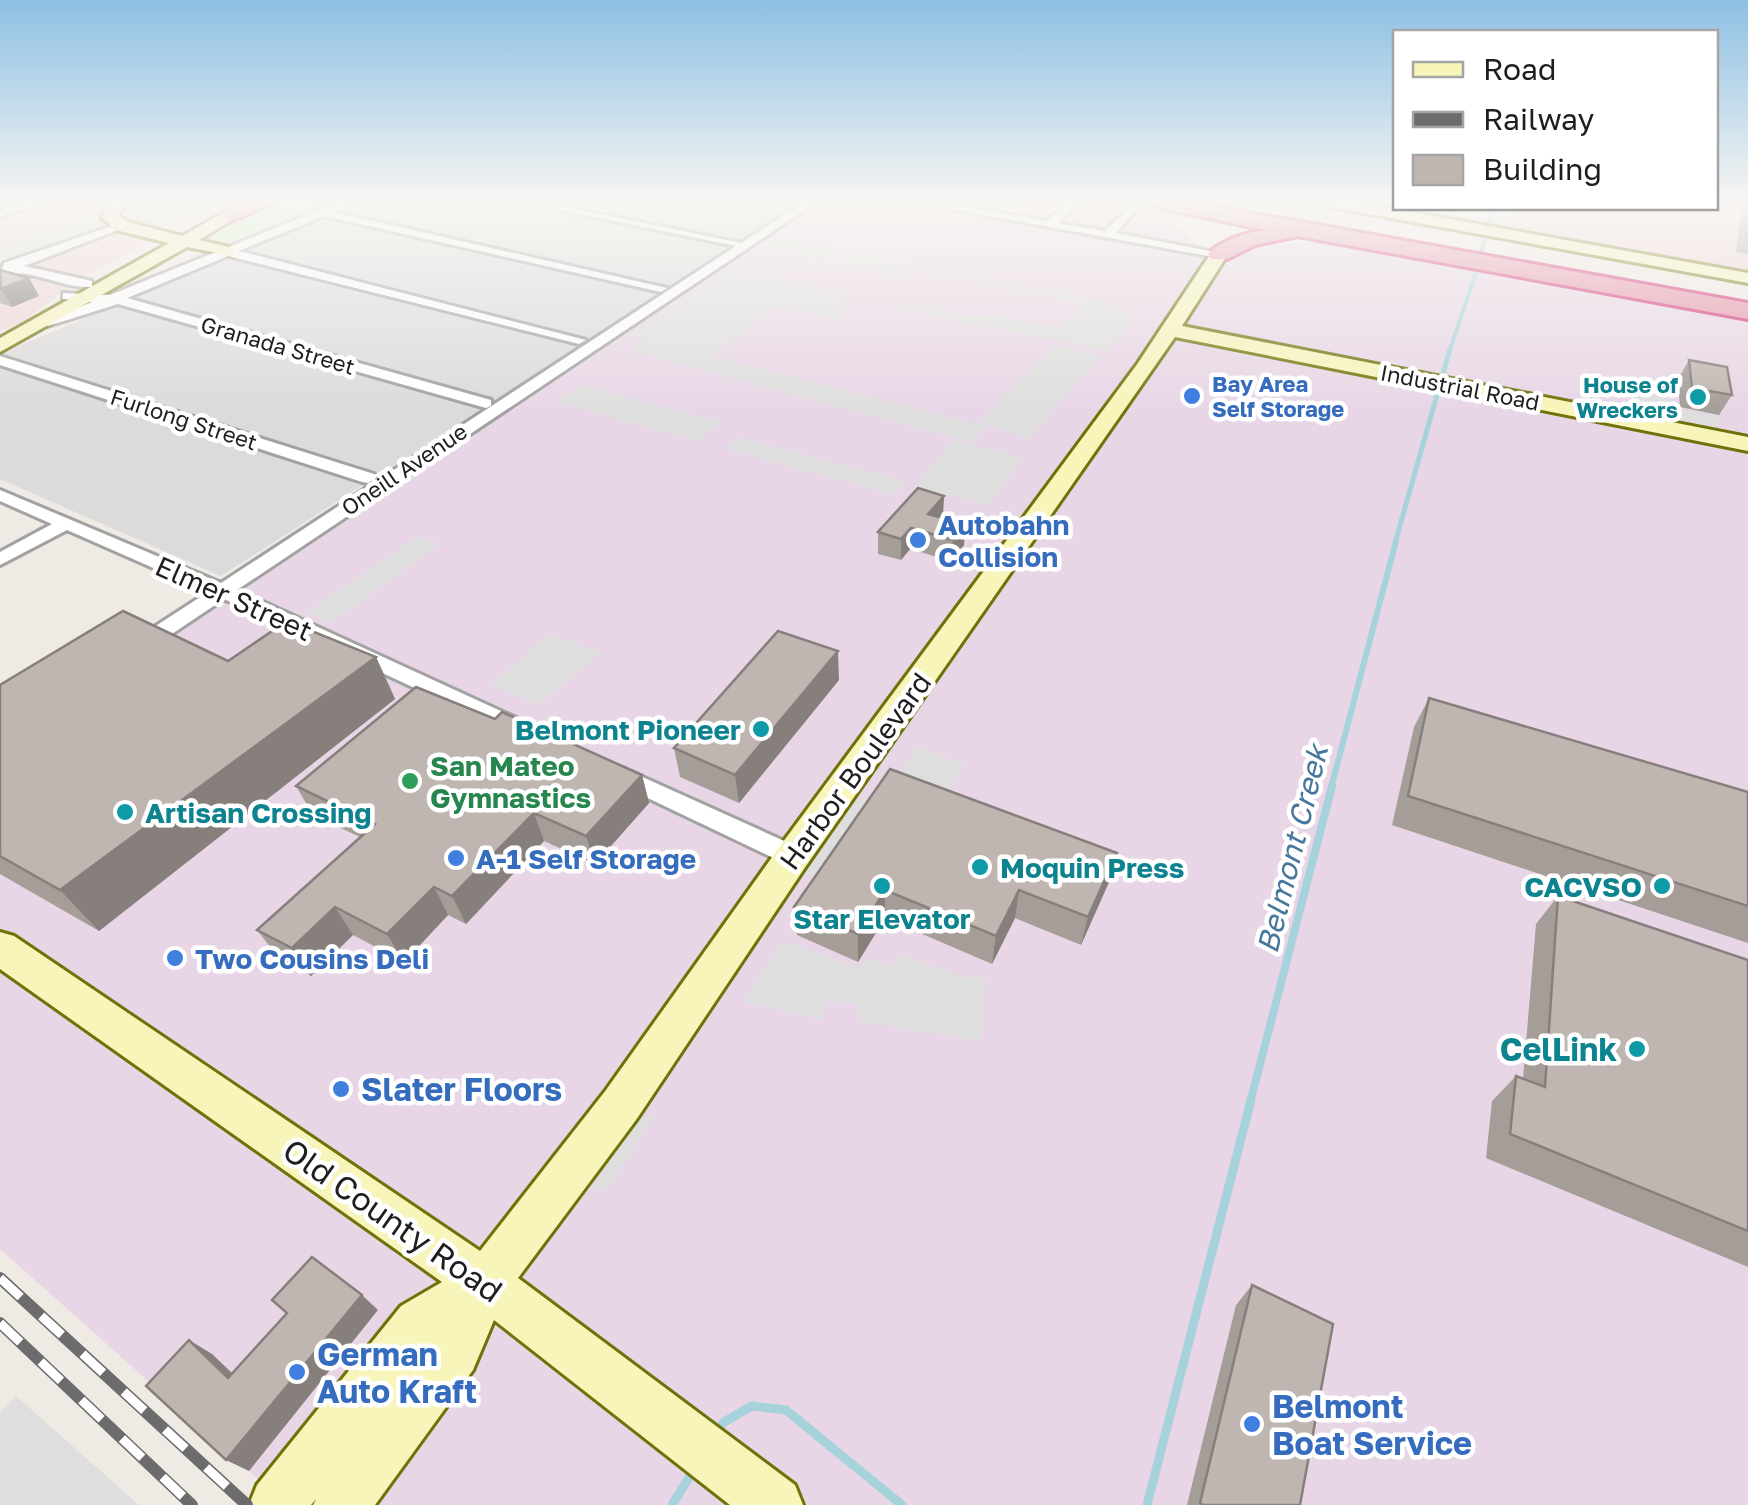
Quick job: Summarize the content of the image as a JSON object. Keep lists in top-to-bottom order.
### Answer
{
  "streets": {
    "main road": ["Industrial Road", "Harbor Boulevard", "Old County Road"],
    "street": [
      "Granada Street",
      "Furlong Street",
      "Oneill Avenue",
      "Elmer Street"
    ]
  },
  "crossings": [
    ["Industrial Road", "Harbor Boulevard"],
    ["Oneill Avenue", "Elmer Street"],
    ["Harbor Boulevard", "Old County Road"]
  ],
  "water": ["Belmont Creek"],
  "places": [
    "Bay Area Self Storage",
    "House of Wreckers",
    "Autobahn Collision",
    "Belmont Pioneer",
    "San Mateo Gymnastics",
    "Artisan Crossing",
    "A-1 Self Storage",
    "Moquin Press",
    "Star Elevator",
    "CACVSO",
    "Two Cousins Deli",
    "CelLink",
    "Slater Floors",
    "German Auto Kraft",
    "Belmont Boat Service"
  ],
  "legend": ["Road", "Railway", "Building"]
}
